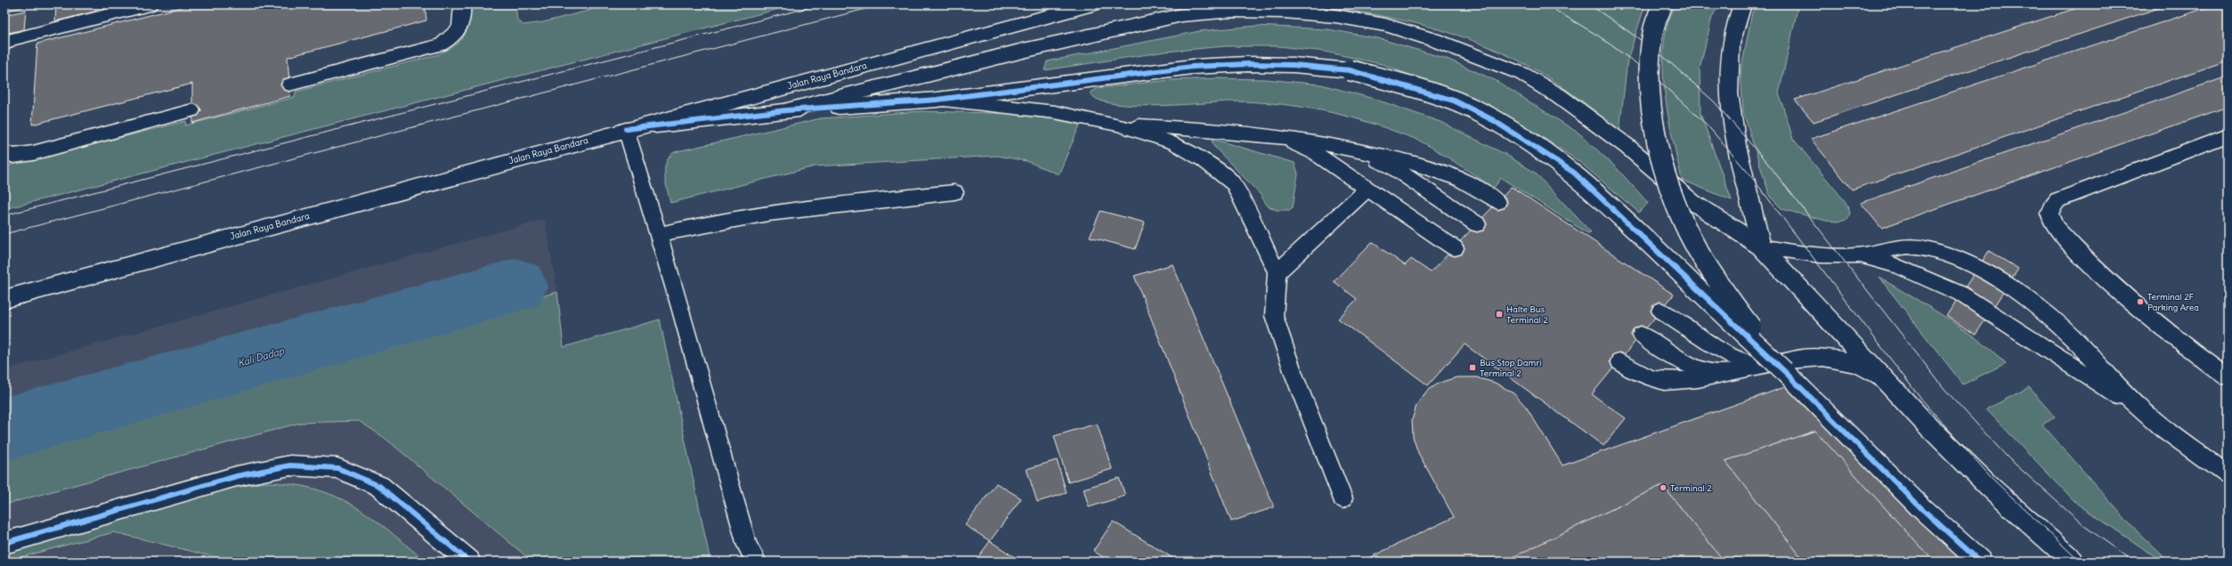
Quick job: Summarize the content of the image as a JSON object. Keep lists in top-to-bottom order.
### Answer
{
  "streets": {
    "street": ["Jalan Raya Bandara"]
  },
  "water": ["Kali Dadap"],
  "places": {
    "other": ["Terminal 2F Parking Area", "Terminal 2"],
    "transit": ["Halte Bus Terminal 2", "Bus Stop Damri Terminal 2"]
  }
}
